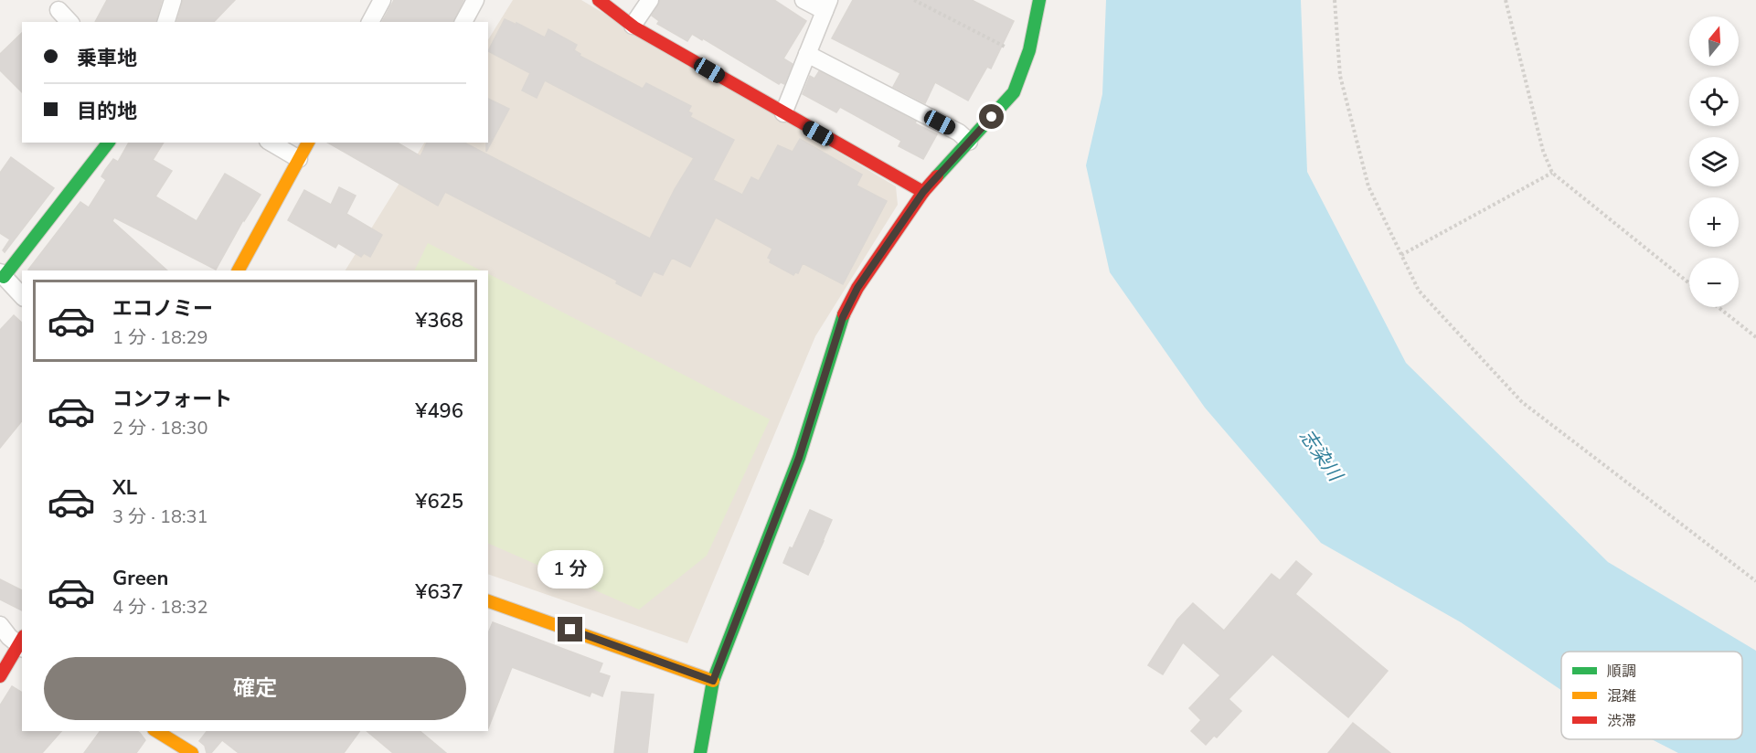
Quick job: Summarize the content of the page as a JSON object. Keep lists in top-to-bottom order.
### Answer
{
  "water": ["志染川"],
  "legend": ["順調", "混雑", "渋滞"],
  "north": "top",
  "page": {
    "map_buttons": ["+", "−"],
    "banner": ["乗車地", "目的地"],
    "list": [
      {
        "name": "エコノミー",
        "note": "1 分 · 18:29",
        "value": "¥368"
      },
      {
        "name": "コンフォート",
        "note": "2 分 · 18:30",
        "value": "¥496"
      },
      {
        "name": "XL",
        "note": "3 分 · 18:31",
        "value": "¥625"
      },
      {
        "name": "Green",
        "note": "4 分 · 18:32",
        "value": "¥637"
      }
    ],
    "bubble": "1 分",
    "buttons": "確定"
  }
}
